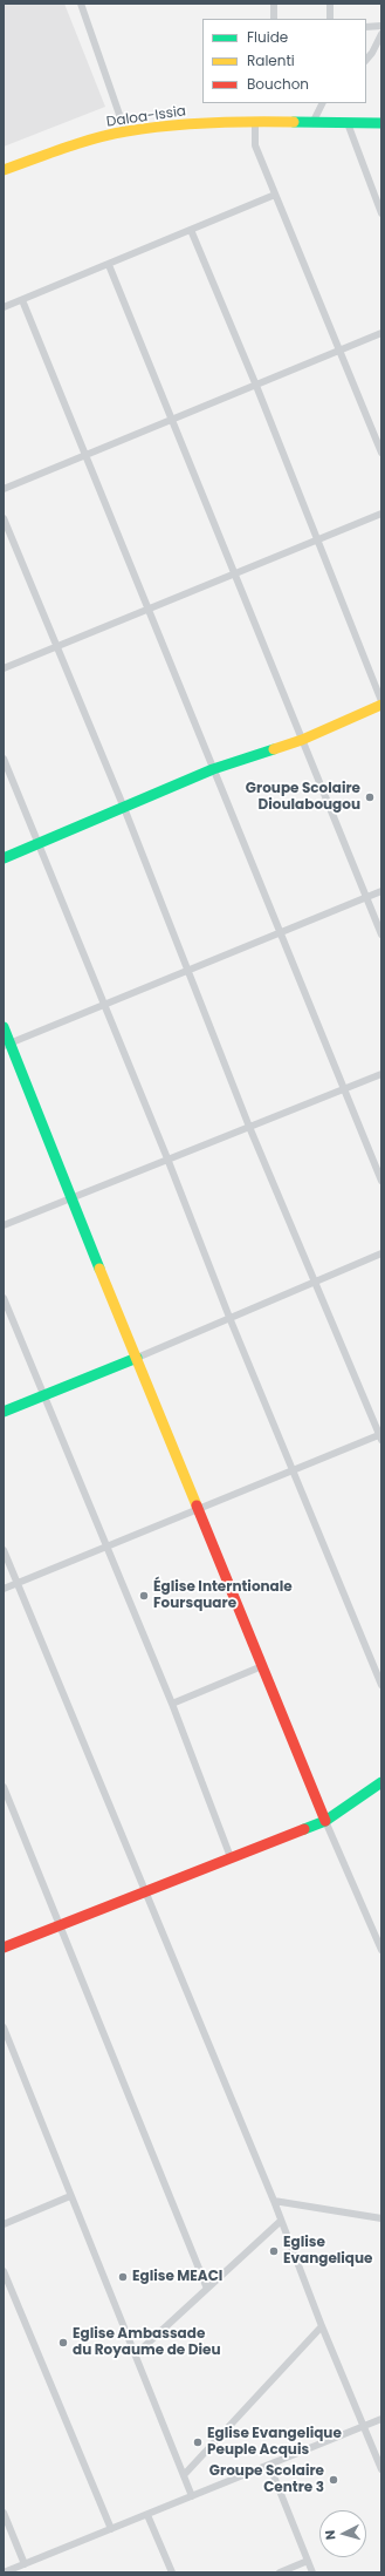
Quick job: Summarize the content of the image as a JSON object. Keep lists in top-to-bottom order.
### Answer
{
  "streets": {
    "street": ["Daloa-Issia"]
  },
  "places": [
    "Groupe Scolaire Dioulabougou",
    "Église Interntionale Foursquare",
    "Eglise Evangelique",
    "Eglise MEACI",
    "Eglise Ambassade du Royaume de Dieu",
    "Eglise Evangelique Peuple Acquis",
    "Groupe Scolaire Centre 3"
  ],
  "legend": ["Fluide", "Ralenti", "Bouchon"],
  "north": "left"
}
